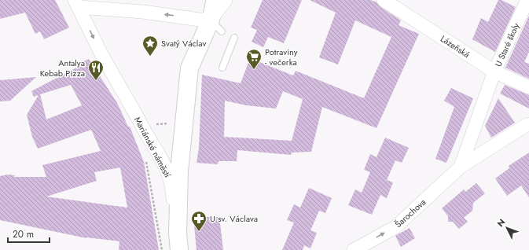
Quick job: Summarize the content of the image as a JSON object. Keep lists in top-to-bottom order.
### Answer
{
  "streets": {
    "main road": ["Mariánské náměstí"],
    "street": ["U Staré školy", "Lázeňská", "Šarochova"]
  },
  "crossings": [
    ["U Staré školy", "Lázeňská"],
    ["U Staré školy", "Šarochova"],
    ["Lázeňská", "Šarochova"]
  ],
  "one_way": ["Šarochova"],
  "places": {
    "place": ["Svatý Václav"],
    "supermarket": ["Potraviny - večerka"],
    "restaurant": ["Antalya Kebab Pizza"],
    "pharmacy": ["U sv. Václava"]
  },
  "scale_bar": "20 m",
  "north": "top left"
}
